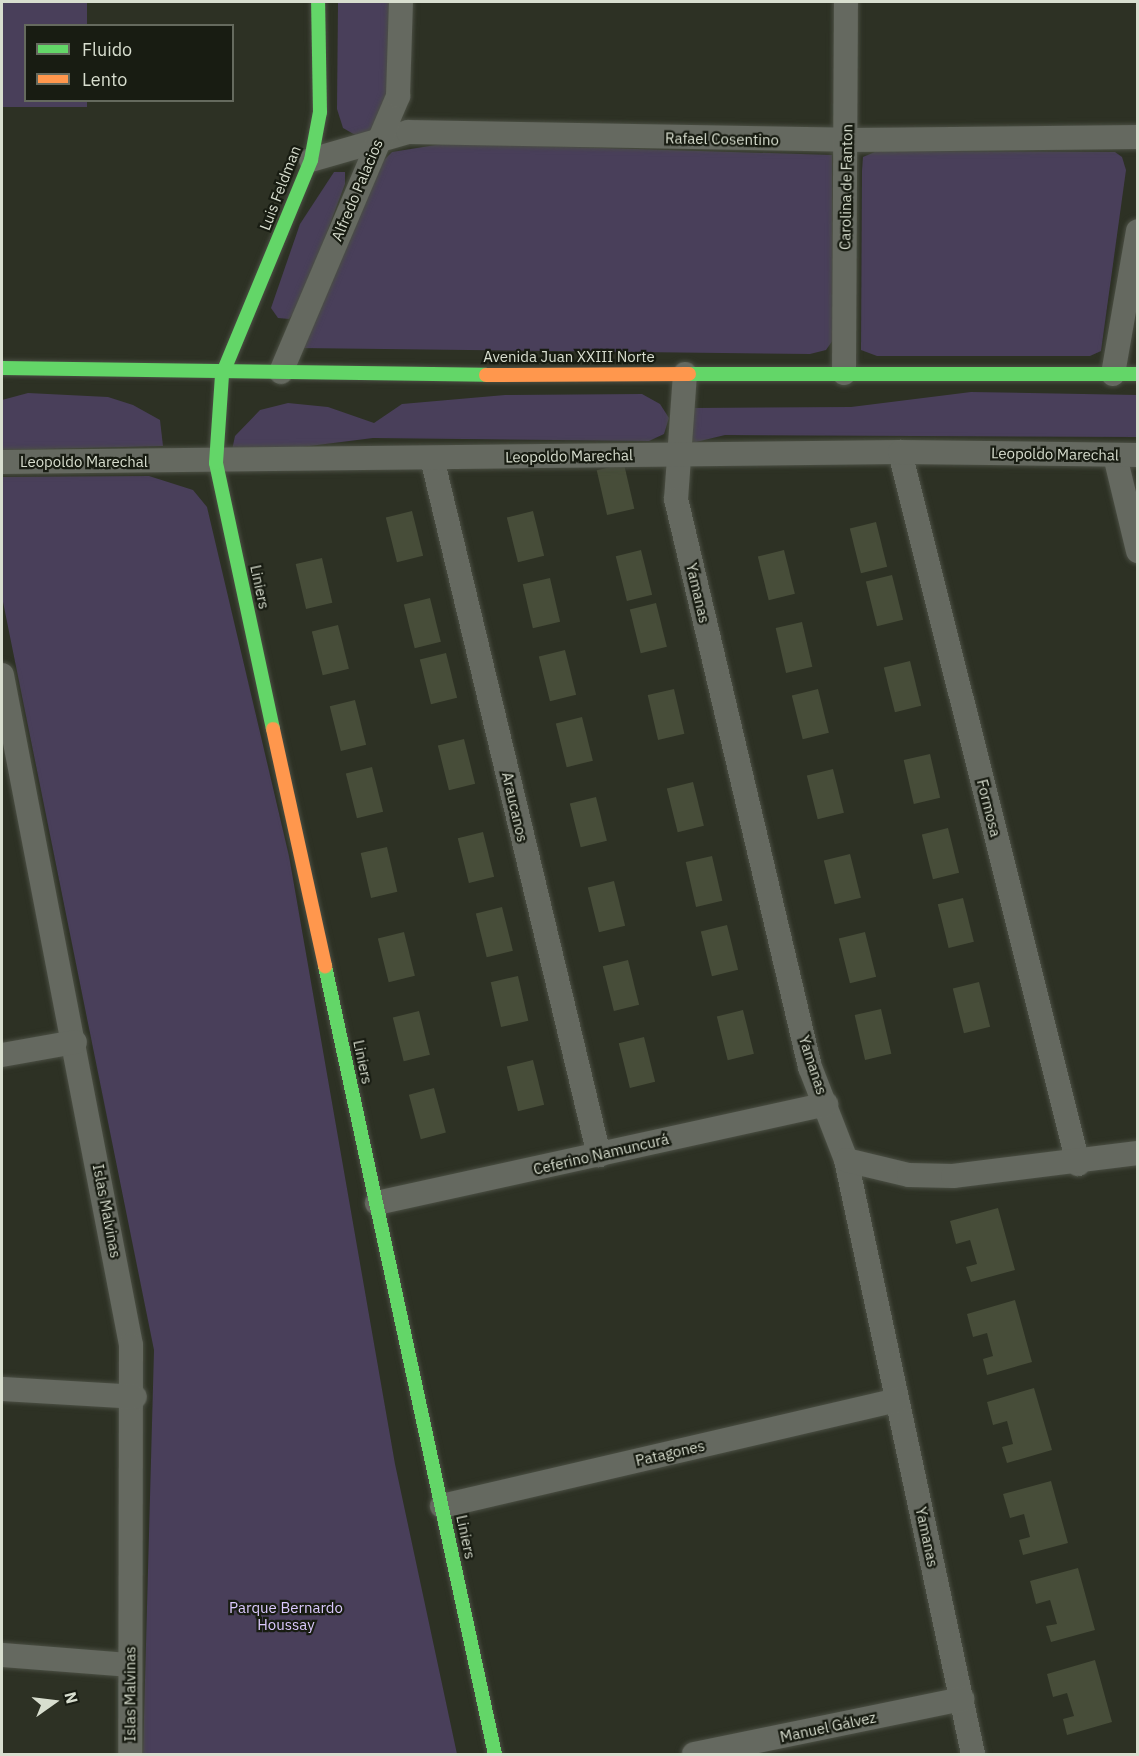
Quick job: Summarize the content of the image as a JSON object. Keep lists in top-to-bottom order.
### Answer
{
  "streets": {
    "street": [
      "Rafael Cosentino",
      "Carolina de Fanton",
      "Luis Feldman",
      "Alfredo Palacios",
      "Avenida Juan XXIII Norte",
      "Leopoldo Marechal",
      "Liniers",
      "Yamanas",
      "Araucanos",
      "Formosa",
      "Ceferino Namuncurá",
      "Islas Malvinas",
      "Patagones",
      "Manuel Gálvez"
    ]
  },
  "crossings": [
    ["Rafael Cosentino", "Carolina de Fanton"],
    ["Rafael Cosentino", "Luis Feldman"],
    ["Rafael Cosentino", "Alfredo Palacios"],
    ["Carolina de Fanton", "Avenida Juan XXIII Norte"],
    ["Luis Feldman", "Avenida Juan XXIII Norte"],
    ["Luis Feldman", "Liniers"],
    ["Alfredo Palacios", "Avenida Juan XXIII Norte"],
    ["Avenida Juan XXIII Norte", "Liniers"],
    ["Avenida Juan XXIII Norte", "Yamanas"],
    ["Leopoldo Marechal", "Liniers"],
    ["Leopoldo Marechal", "Yamanas"],
    ["Leopoldo Marechal", "Araucanos"],
    ["Leopoldo Marechal", "Formosa"],
    ["Liniers", "Ceferino Namuncurá"],
    ["Liniers", "Patagones"],
    ["Yamanas", "Ceferino Namuncurá"],
    ["Yamanas", "Patagones"],
    ["Yamanas", "Manuel Gálvez"],
    ["Araucanos", "Ceferino Namuncurá"]
  ],
  "parks": ["Parque Bernardo Houssay"],
  "legend": ["Fluido", "Lento"],
  "north": "right"
}
